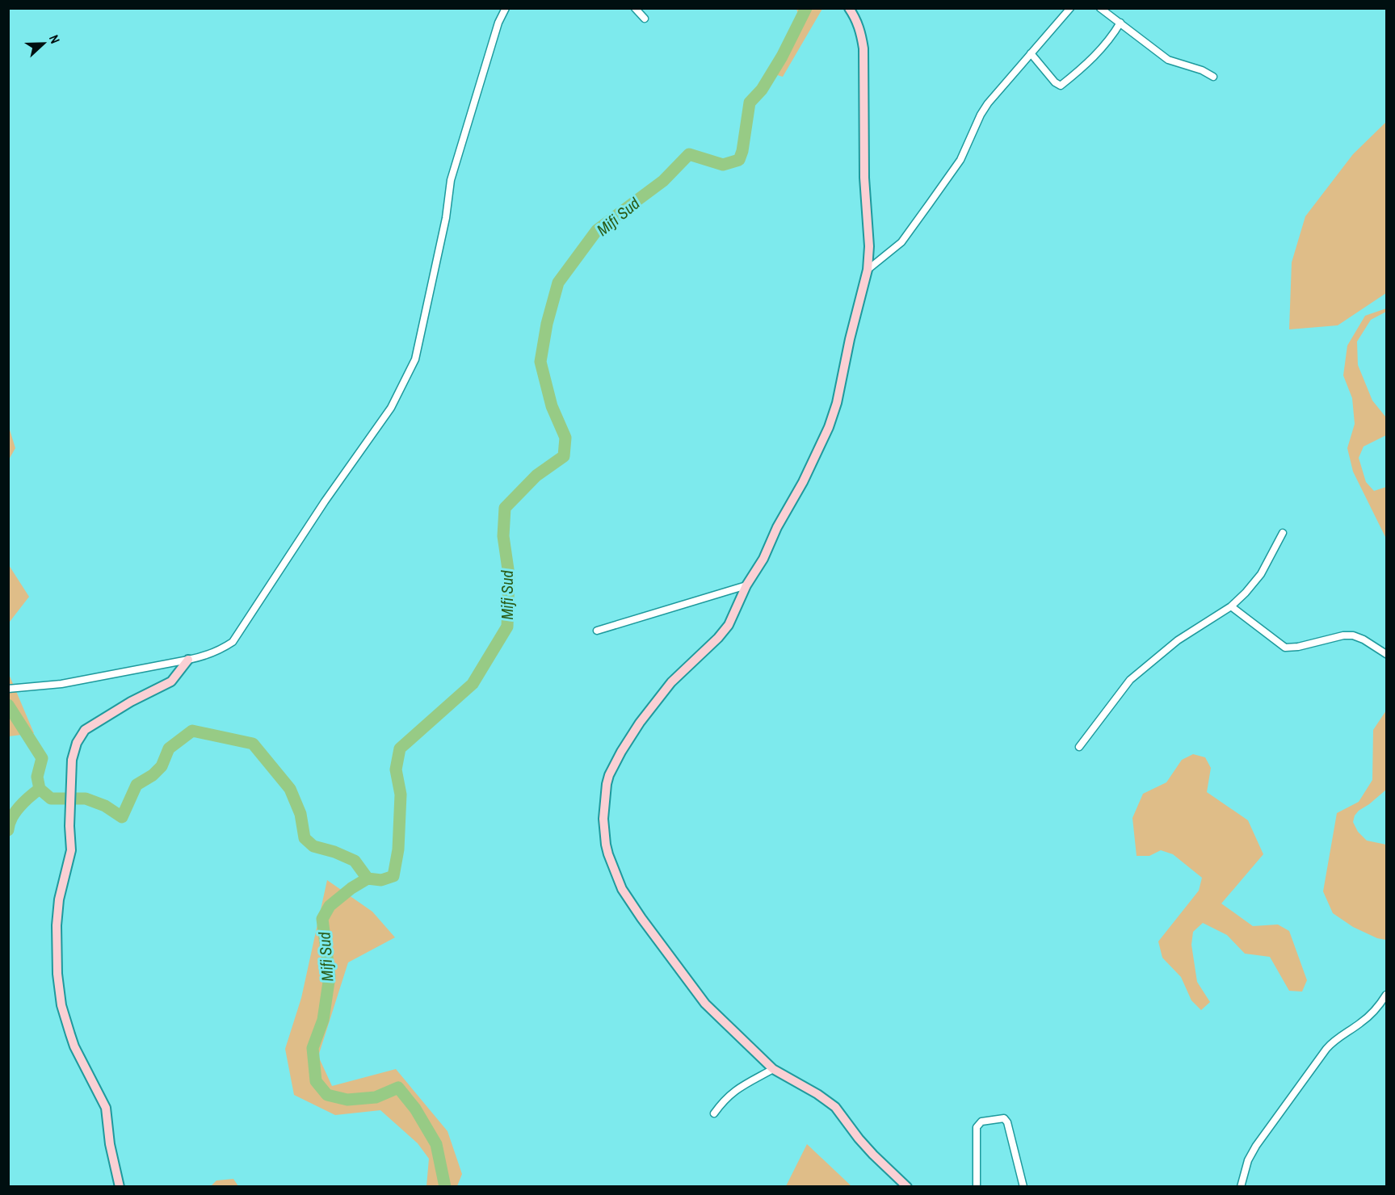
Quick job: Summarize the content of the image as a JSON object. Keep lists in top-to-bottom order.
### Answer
{
  "water": ["Mifi Sud"],
  "north": "right"
}
